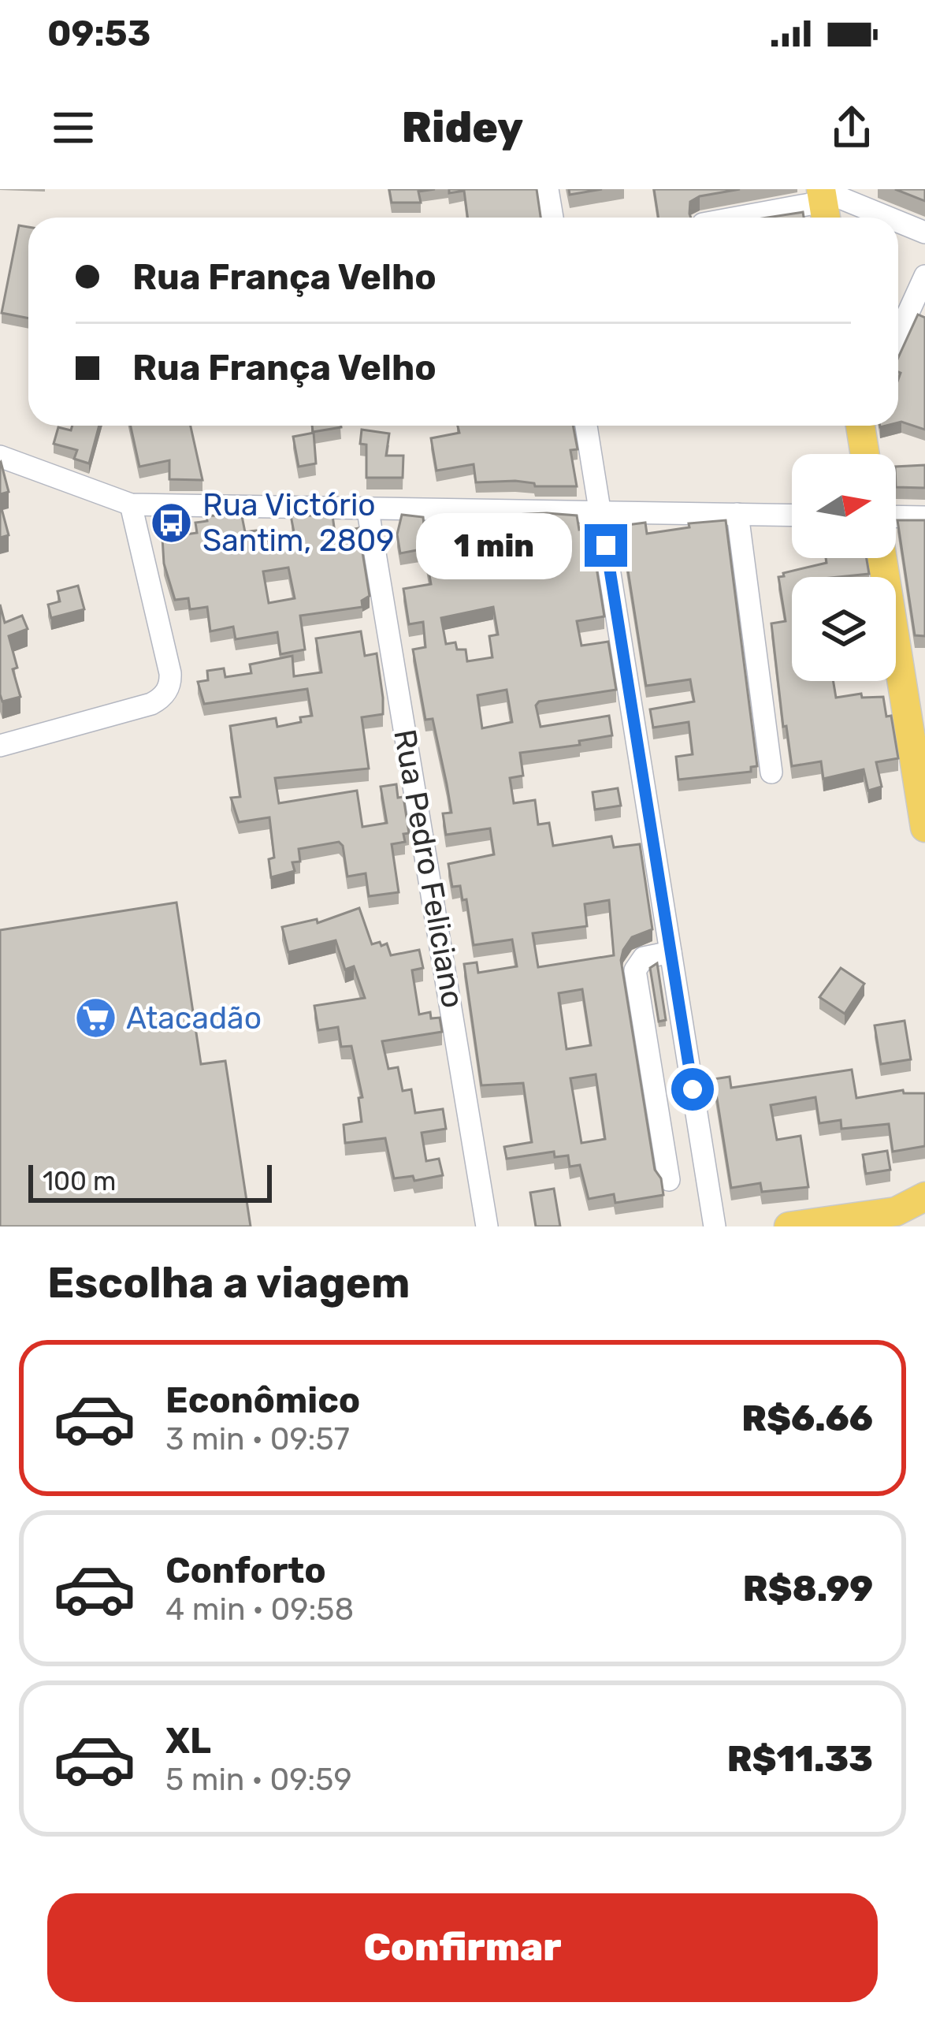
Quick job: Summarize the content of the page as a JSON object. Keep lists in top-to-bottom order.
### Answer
{
  "streets": {
    "street": ["Rua Pedro Feliciano"]
  },
  "places": {
    "bus stop": ["Rua Victório Santim, 2809"],
    "supermarket": ["Atacadão"]
  },
  "scale_bar": "100 m",
  "north": "right",
  "page": {
    "status": "09:53",
    "header": "Ridey",
    "banner": ["Rua França Velho", "Rua França Velho"],
    "bubble": "1 min",
    "scale": "100 m",
    "heading": "Escolha a viagem",
    "list": [
      {
        "name": "Econômico",
        "note": "3 min · 09:57",
        "value": "R$6.66"
      },
      {
        "name": "Conforto",
        "note": "4 min · 09:58",
        "value": "R$8.99"
      },
      {
        "name": "XL",
        "note": "5 min · 09:59",
        "value": "R$11.33"
      }
    ],
    "buttons": "Confirmar"
  }
}
